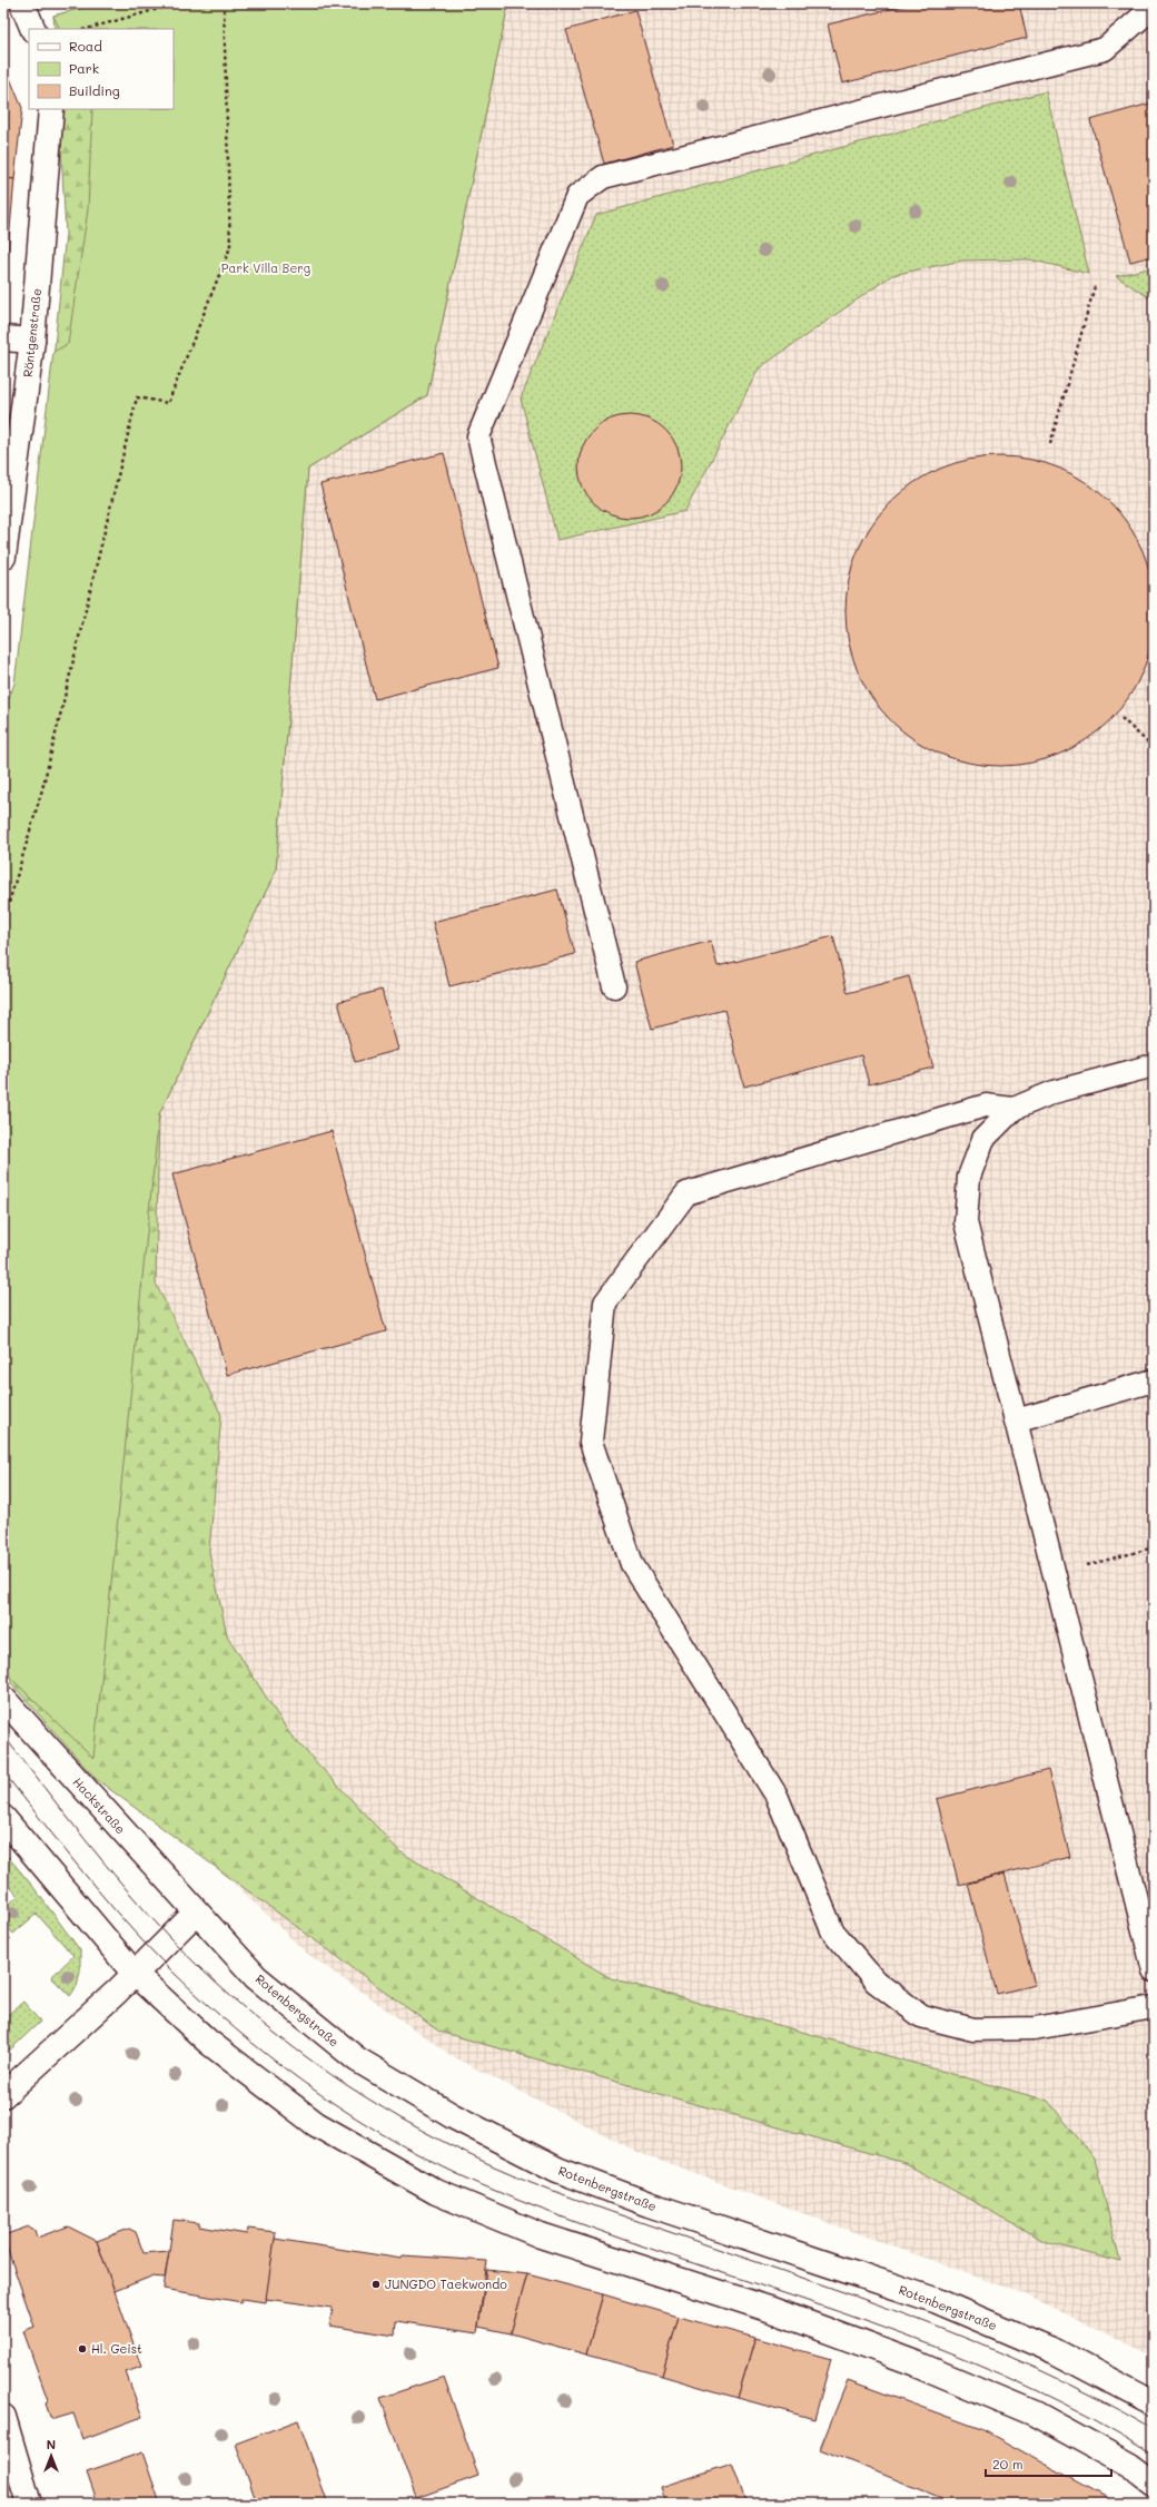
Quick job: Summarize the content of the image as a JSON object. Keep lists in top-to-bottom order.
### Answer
{
  "streets": {
    "main road": ["Röntgenstraße", "Hackstraße", "Rotenbergstraße"]
  },
  "crossings": [
    ["Hackstraße", "Rotenbergstraße"]
  ],
  "parks": ["Park Villa Berg"],
  "places": ["JUNGDO Taekwondo", "Hl. Geist"],
  "legend": ["Road", "Park", "Building"],
  "scale_bar": "20 m",
  "north": "top"
}
